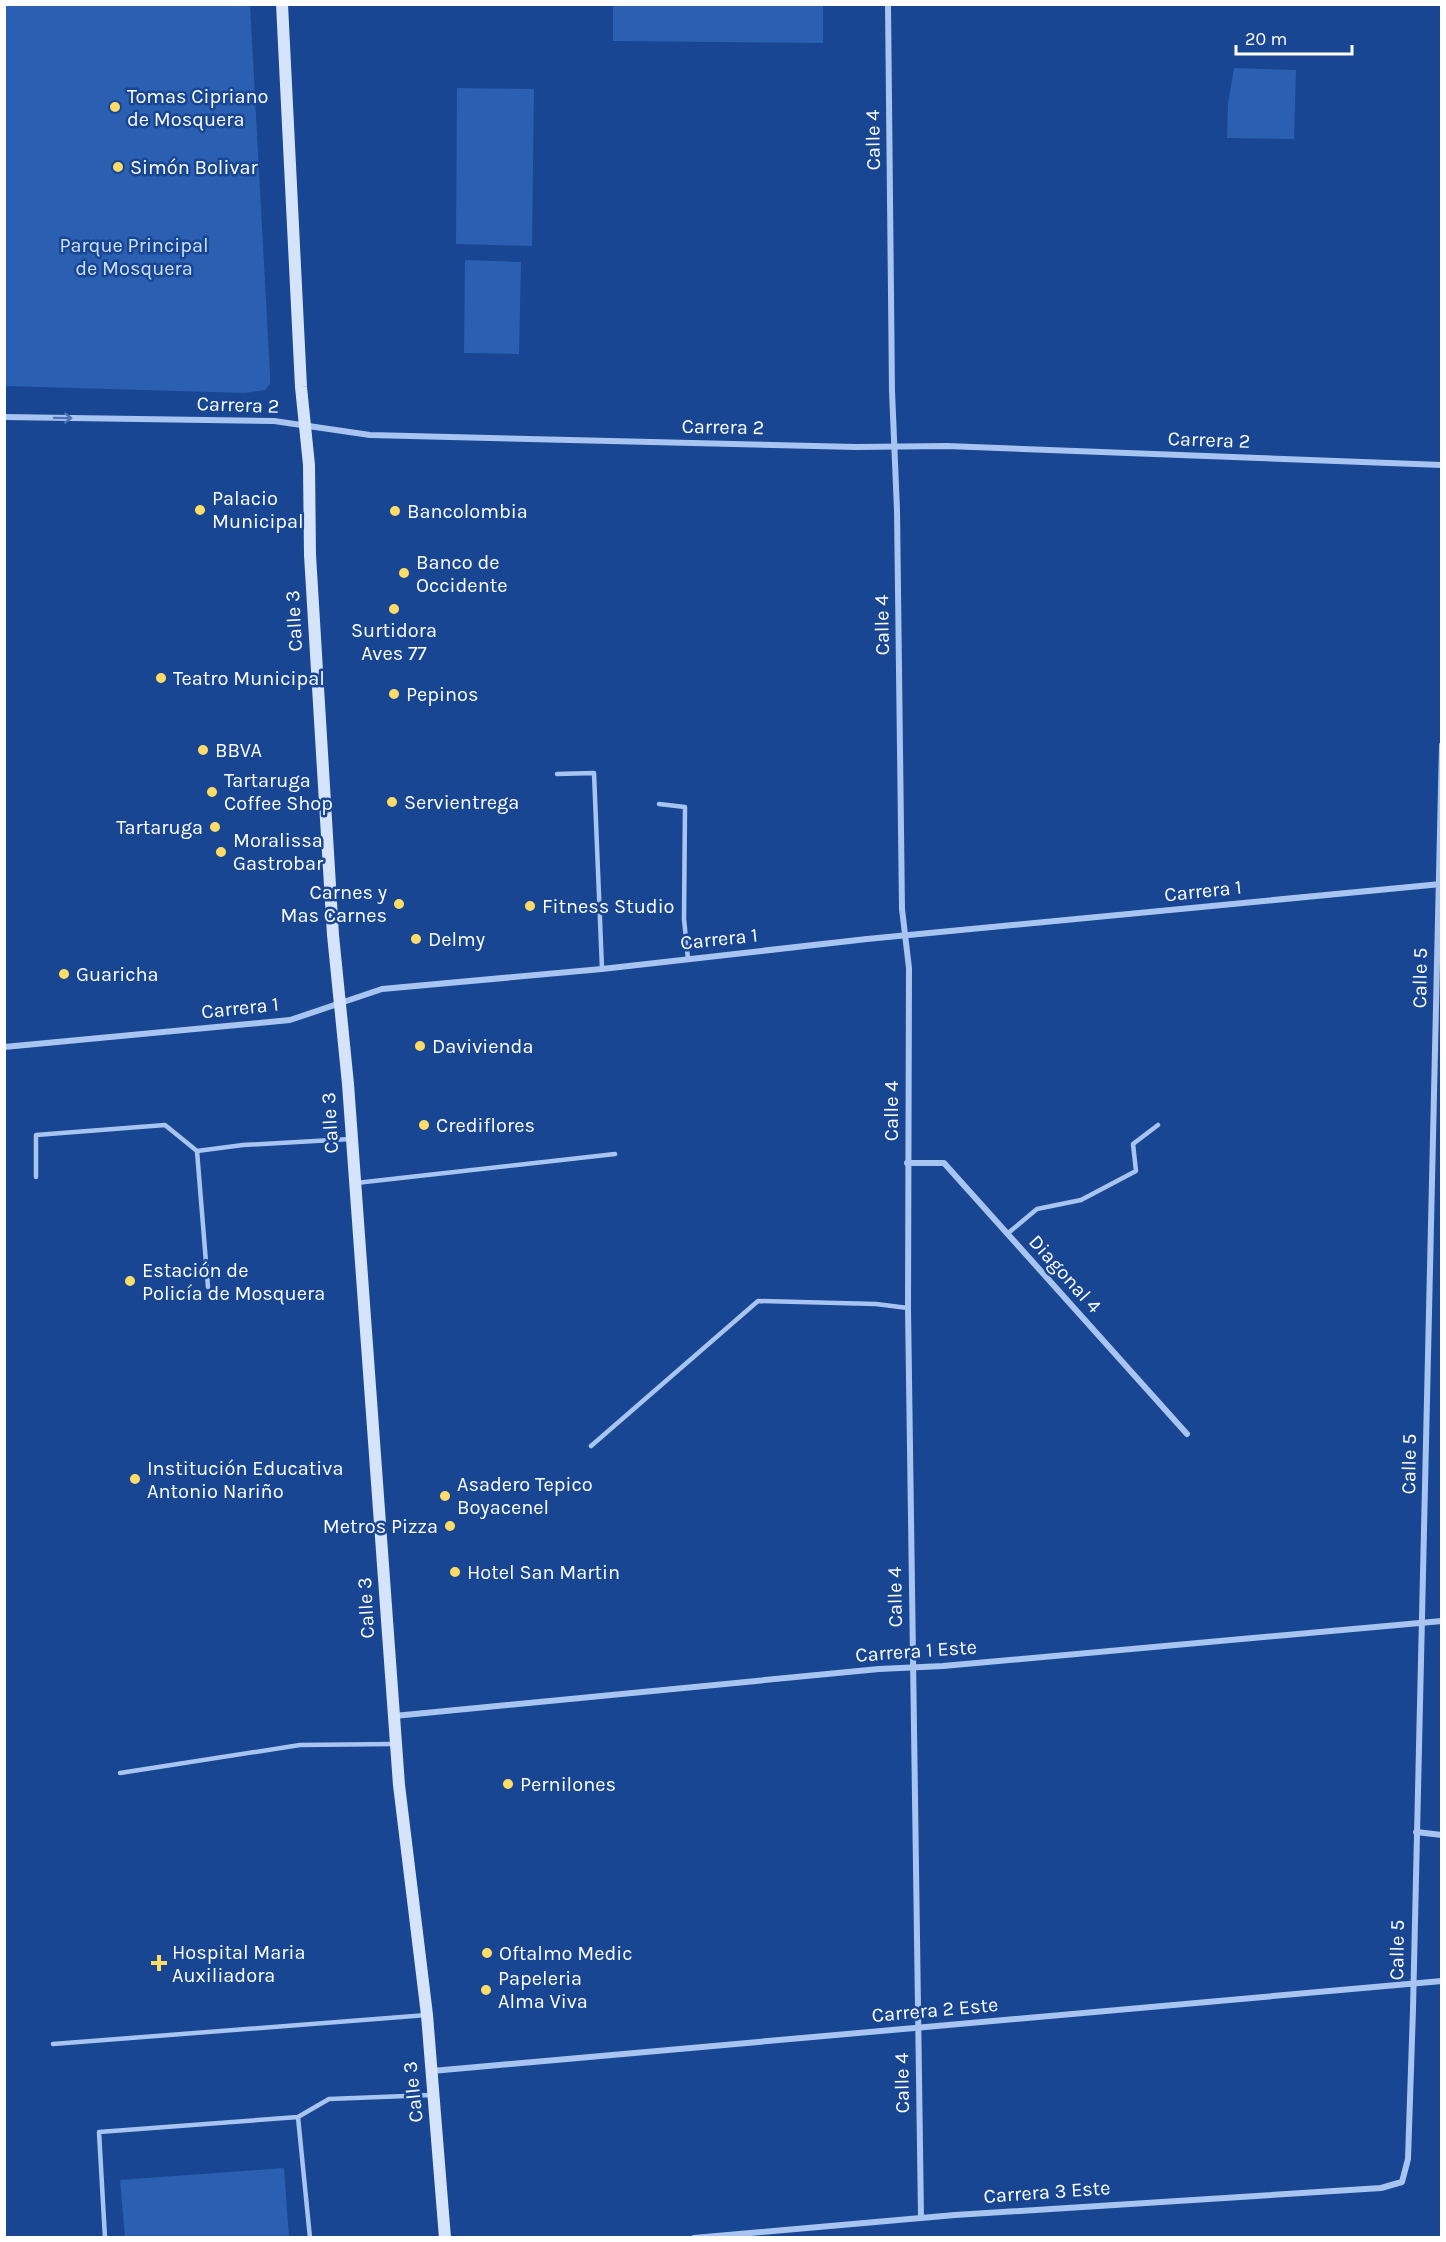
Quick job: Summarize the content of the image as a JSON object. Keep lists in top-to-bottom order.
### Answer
{
  "streets": {
    "main road": ["Calle 3"],
    "street": [
      "Calle 4",
      "Carrera 2",
      "Carrera 1",
      "Calle 5",
      "Diagonal 4",
      "Carrera 1 Este",
      "Carrera 2 Este",
      "Carrera 3 Este"
    ]
  },
  "crossings": [
    ["Calle 4", "Carrera 2"],
    ["Calle 4", "Carrera 1"],
    ["Calle 4", "Diagonal 4"],
    ["Calle 4", "Carrera 1 Este"],
    ["Calle 4", "Carrera 2 Este"],
    ["Calle 4", "Carrera 3 Este"],
    ["Carrera 2", "Calle 3"],
    ["Calle 3", "Carrera 1"],
    ["Calle 3", "Carrera 1 Este"],
    ["Calle 3", "Carrera 2 Este"],
    ["Carrera 1", "Calle 5"],
    ["Calle 5", "Carrera 1 Este"],
    ["Calle 5", "Carrera 2 Este"],
    ["Calle 5", "Carrera 3 Este"]
  ],
  "parks": ["Parque Principal de Mosquera"],
  "places": {
    "other": [
      "Tomas Cipriano de Mosquera",
      "Simón Bolivar",
      "Palacio Municipal",
      "Bancolombia",
      "Banco de Occidente",
      "Surtidora Aves 77",
      "Teatro Municipal",
      "Pepinos",
      "BBVA",
      "Tartaruga Coffee Shop",
      "Servientrega",
      "Tartaruga",
      "Moralissa Gastrobar",
      "Carnes y Mas Carnes",
      "Fitness Studio",
      "Delmy",
      "Guaricha",
      "Davivienda",
      "Crediflores",
      "Estación de Policía de Mosquera",
      "Institución Educativa Antonio Nariño",
      "Asadero Tepico Boyacenel",
      "Metros Pizza",
      "Hotel San Martin",
      "Pernilones",
      "Oftalmo Medic",
      "Papeleria Alma Viva"
    ],
    "health": ["Hospital Maria Auxiliadora"]
  },
  "scale_bar": "20 m"
}
